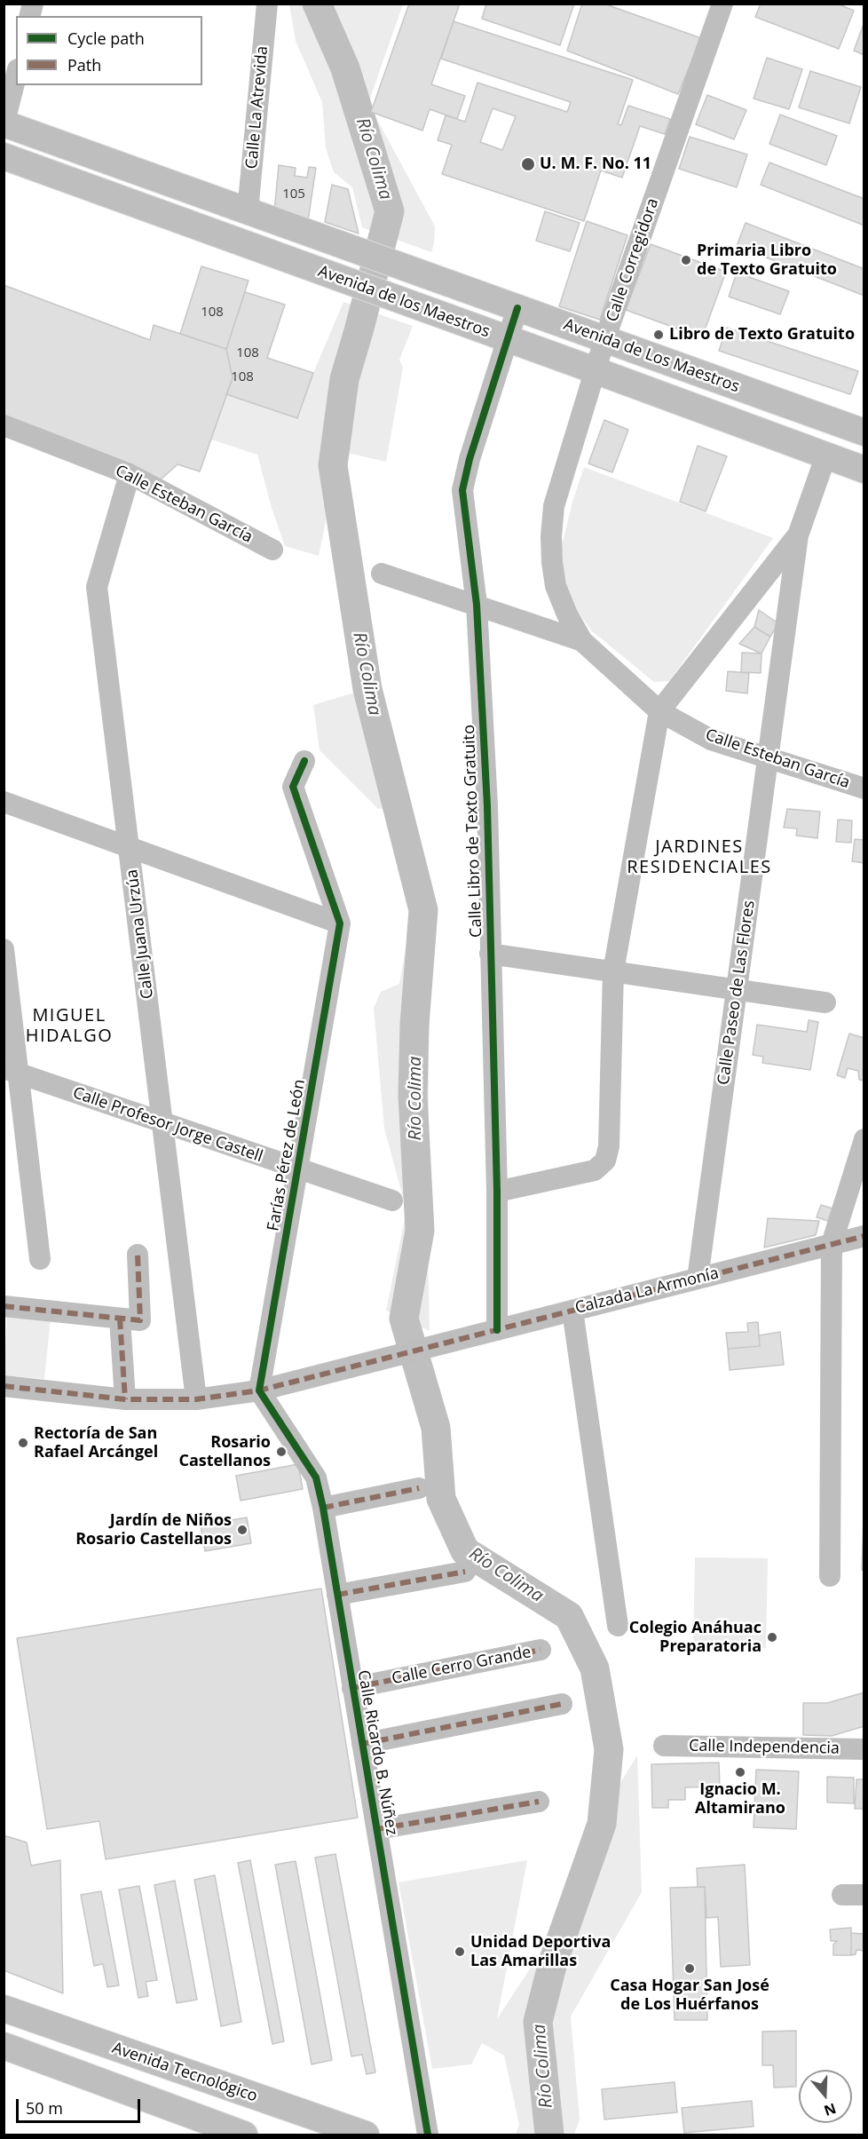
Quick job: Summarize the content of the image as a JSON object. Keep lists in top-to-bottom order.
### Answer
{
  "streets": {
    "main road": ["Avenida de los Maestros", "Avenida de Los Maestros", "Avenida Tecnológico"],
    "street": [
      "Calle La Atrevida",
      "Calle Corregidora",
      "Calle Esteban García",
      "Calle Libro de Texto Gratuito",
      "Calle Juana Urzúa",
      "Calle Paseo de Las Flores",
      "Calle Profesor Jorge Castell",
      "Farías Pérez de León",
      "Calzada La Armonía",
      "Calle Cerro Grande",
      "Calle Independencia",
      "Calle Ricardo B. Núñez"
    ]
  },
  "crossings": [
    ["Calle La Atrevida", "Avenida de los Maestros"],
    ["Calle Corregidora", "Avenida de los Maestros"],
    ["Calle Corregidora", "Avenida de Los Maestros"],
    ["Calle Corregidora", "Calle Esteban García"],
    ["Avenida de los Maestros", "Avenida de Los Maestros"],
    ["Avenida de los Maestros", "Calle Libro de Texto Gratuito"],
    ["Avenida de los Maestros", "Calle Paseo de Las Flores"],
    ["Avenida de Los Maestros", "Calle Libro de Texto Gratuito"],
    ["Calle Esteban García", "Calle Libro de Texto Gratuito"],
    ["Calle Esteban García", "Calle Juana Urzúa"],
    ["Calle Esteban García", "Calle Paseo de Las Flores"],
    ["Calle Libro de Texto Gratuito", "Calzada La Armonía"],
    ["Calle Juana Urzúa", "Calle Profesor Jorge Castell"],
    ["Calle Paseo de Las Flores", "Calzada La Armonía"],
    ["Calle Profesor Jorge Castell", "Farías Pérez de León"],
    ["Farías Pérez de León", "Calzada La Armonía"],
    ["Farías Pérez de León", "Calle Ricardo B. Núñez"],
    ["Calzada La Armonía", "Calle Ricardo B. Núñez"],
    ["Calle Cerro Grande", "Calle Ricardo B. Núñez"]
  ],
  "districts": ["JARDINES RESIDENCIALES", "MIGUEL HIDALGO"],
  "water": ["Río Colima"],
  "places": [
    "U. M. F. No. 11",
    "Primaria Libro de Texto Gratuito",
    "Libro de Texto Gratuito",
    "Rectoría de San Rafael Arcángel",
    "Rosario Castellanos",
    "Jardín de Niños Rosario Castellanos",
    "Colegio Anáhuac Preparatoria",
    "Ignacio M. Altamirano",
    "Unidad Deportiva Las Amarillas",
    "Casa Hogar San José de Los Huérfanos"
  ],
  "house_numbers": [
    "105",
    "108",
    "108",
    "108"
  ],
  "legend": ["Cycle path", "Path"],
  "scale_bar": "50 m",
  "north": "bottom"
}
